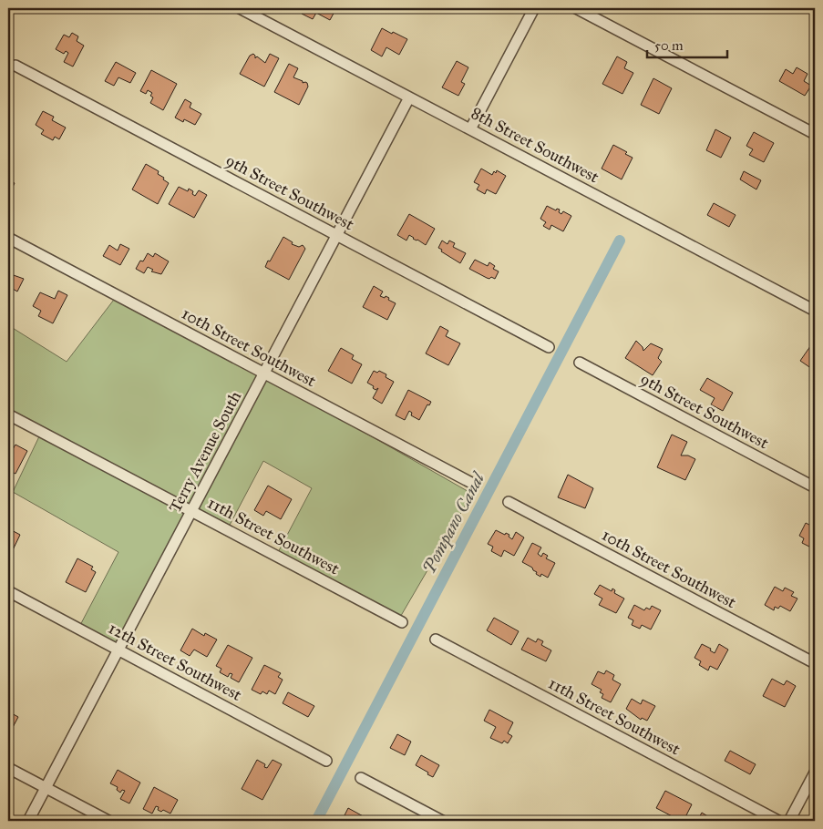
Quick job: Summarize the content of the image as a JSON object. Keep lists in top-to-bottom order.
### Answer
{
  "streets": {
    "street": [
      "8th Street Southwest",
      "9th Street Southwest",
      "10th Street Southwest",
      "Terry Avenue South",
      "11th Street Southwest",
      "12th Street Southwest"
    ]
  },
  "crossings": [
    ["8th Street Southwest", "Terry Avenue South"],
    ["9th Street Southwest", "Terry Avenue South"],
    ["10th Street Southwest", "Terry Avenue South"],
    ["Terry Avenue South", "11th Street Southwest"],
    ["Terry Avenue South", "12th Street Southwest"]
  ],
  "water": ["Pompano Canal"],
  "scale_bar": "50 m"
}
